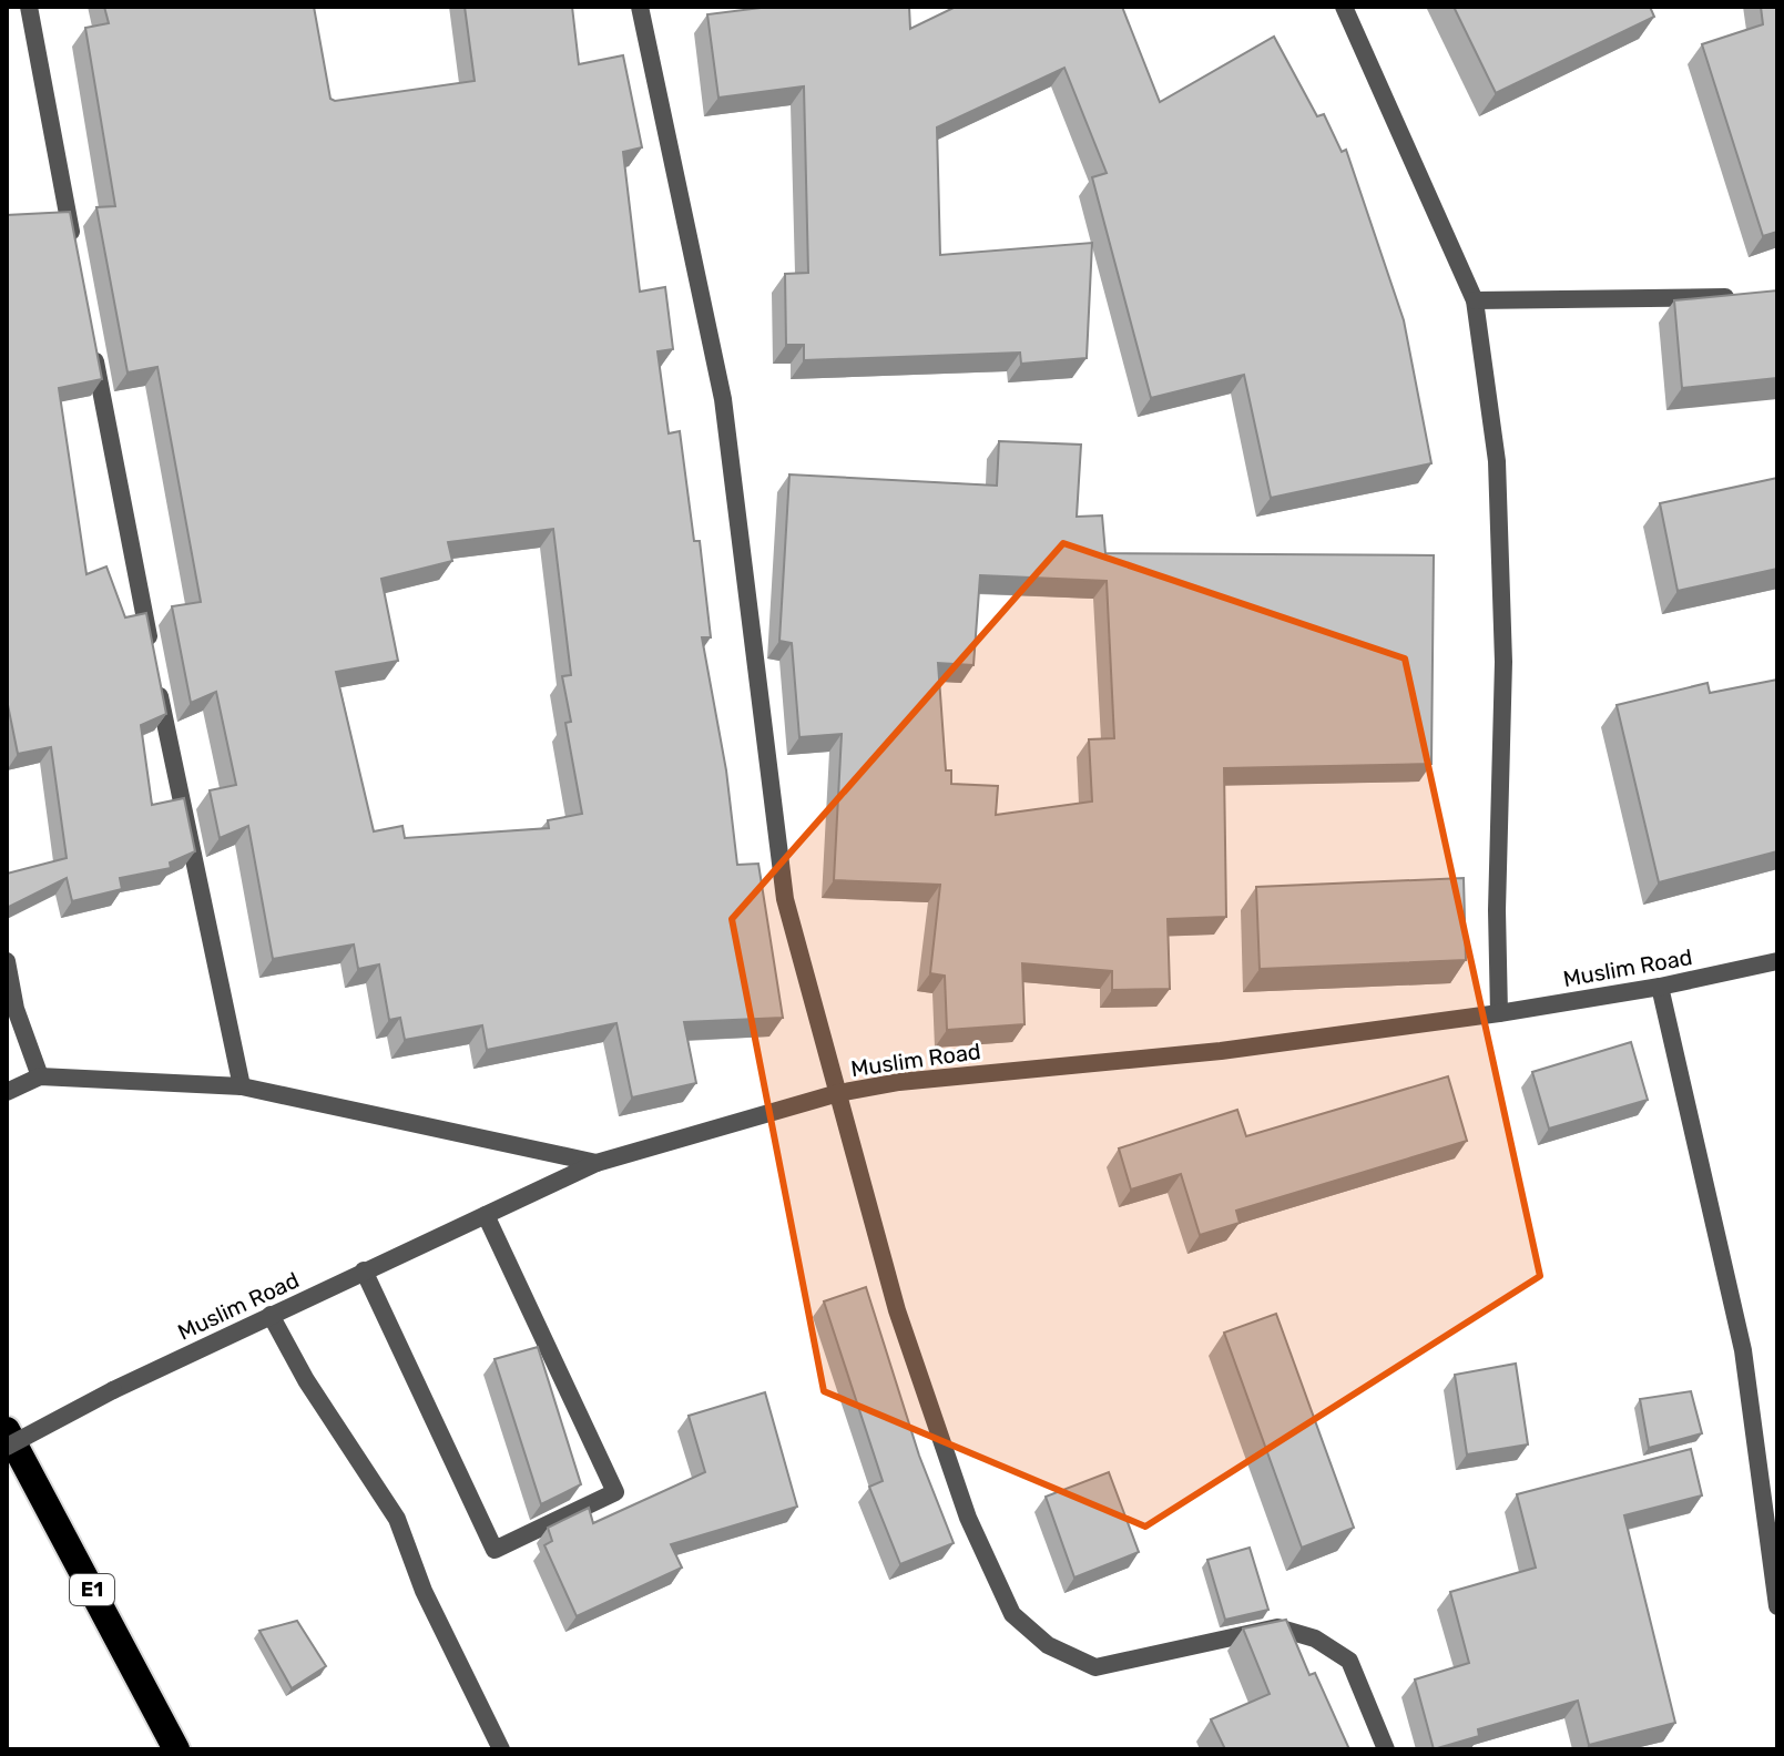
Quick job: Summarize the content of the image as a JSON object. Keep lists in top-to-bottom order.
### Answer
{
  "streets": {
    "highway": ["E1"],
    "street": ["Muslim Road"]
  }
}
